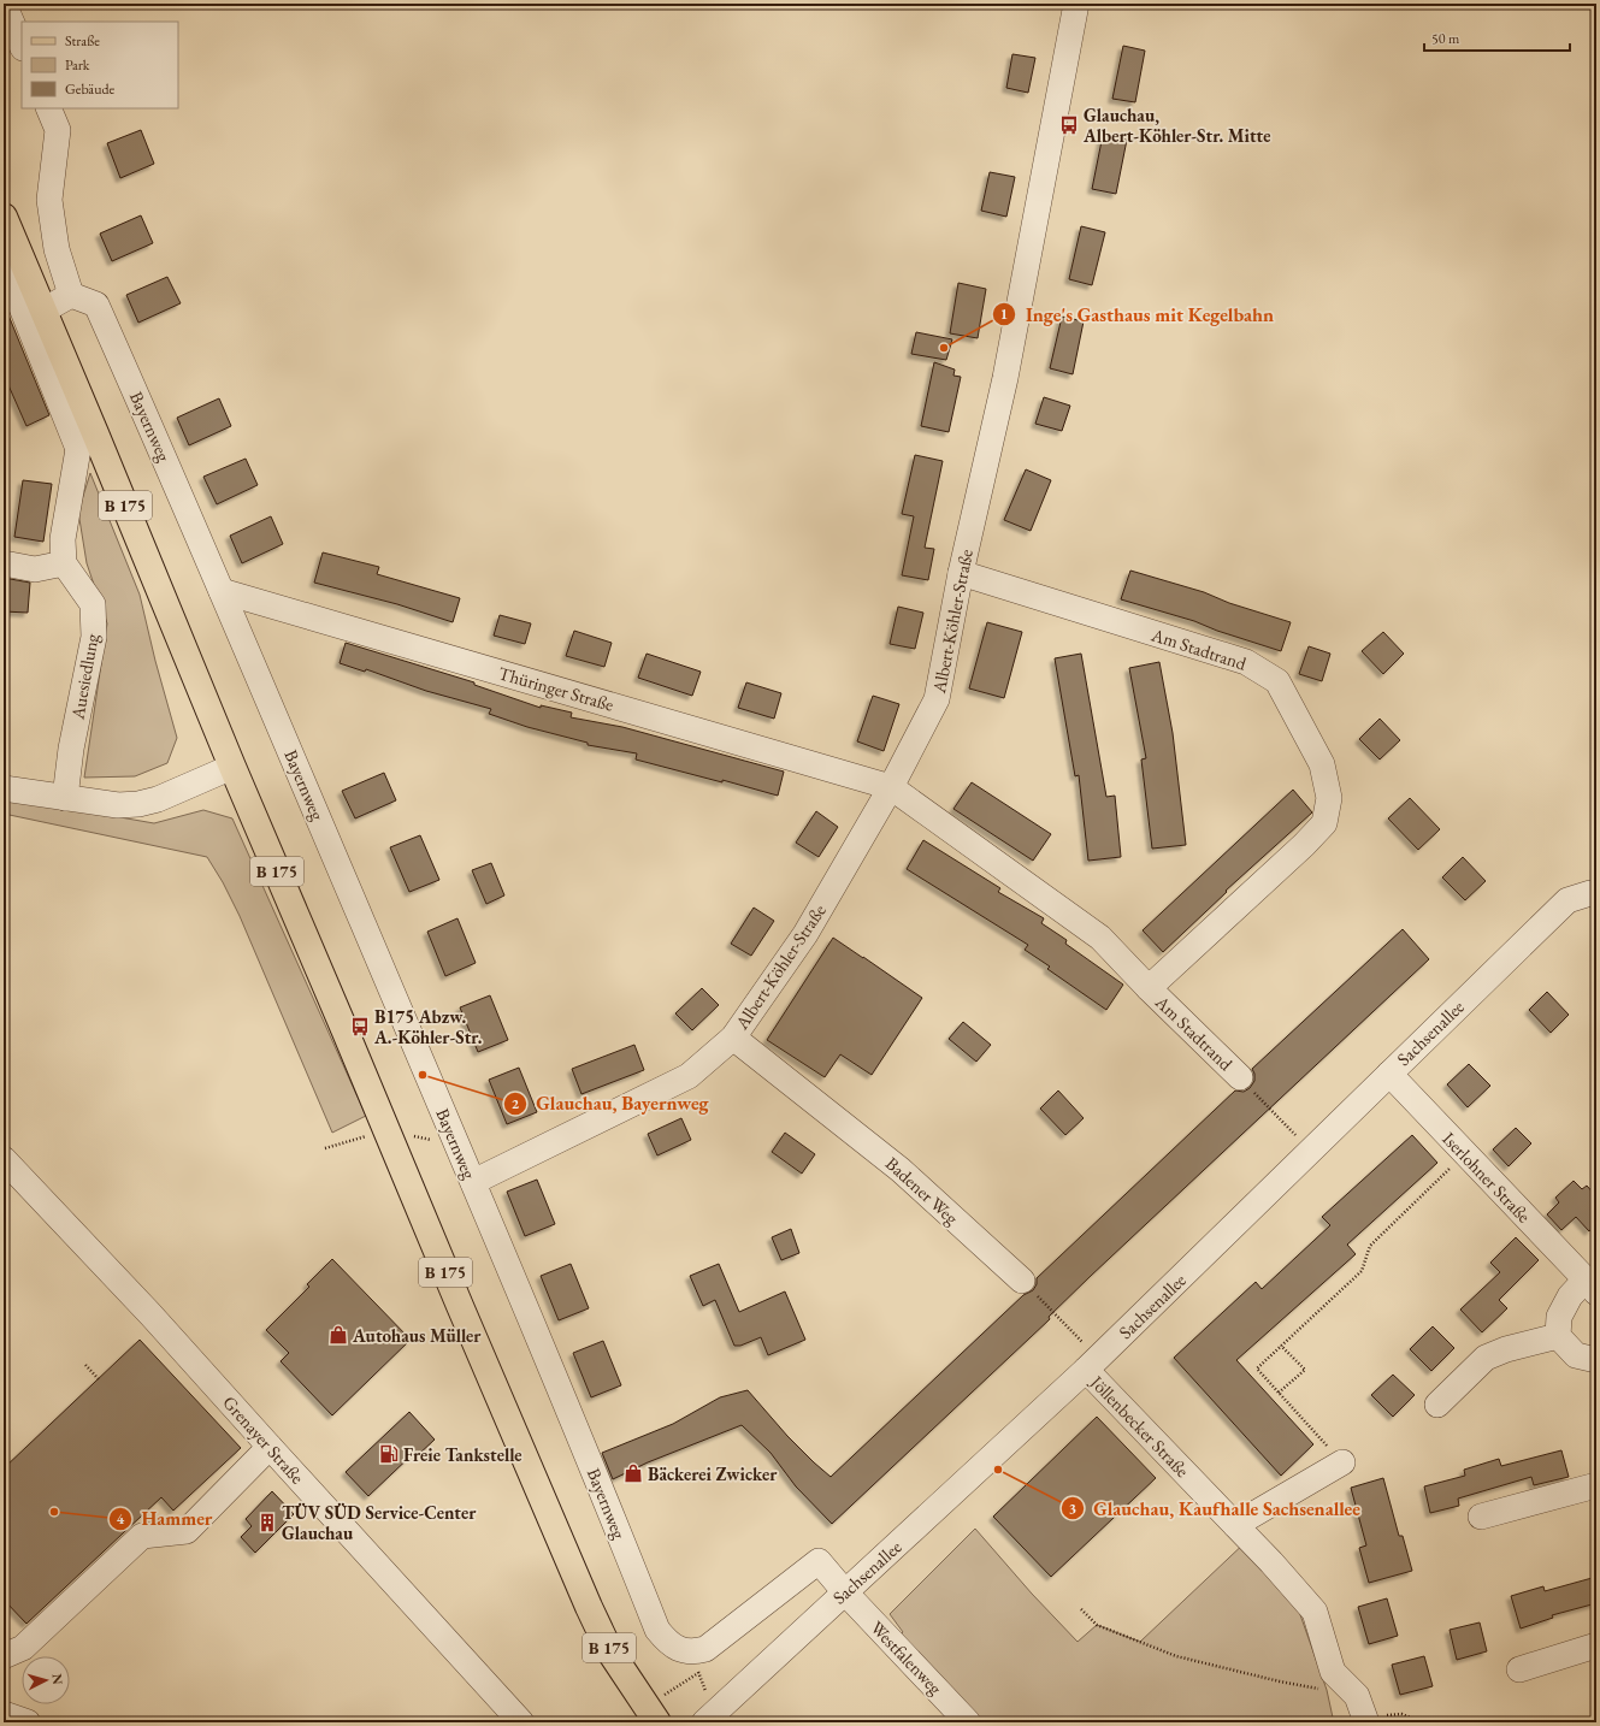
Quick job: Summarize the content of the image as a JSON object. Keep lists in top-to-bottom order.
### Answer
{
  "streets": {
    "main road": ["B 175"],
    "street": [
      "Bayernweg",
      "Albert-Köhler-Straße",
      "Am Stadtrand",
      "Auesiedlung",
      "Thüringer Straße",
      "Sachsenallee",
      "Iserlohner Straße",
      "Badener Weg",
      "Jöllenbecker Straße",
      "Grenayer Straße",
      "Westfalenweg"
    ]
  },
  "crossings": [
    ["Bayernweg", "Albert-Köhler-Straße"],
    ["Bayernweg", "Thüringer Straße"],
    ["Bayernweg", "Sachsenallee"],
    ["Bayernweg", "Westfalenweg"],
    ["Albert-Köhler-Straße", "Am Stadtrand"],
    ["Albert-Köhler-Straße", "Thüringer Straße"],
    ["Albert-Köhler-Straße", "Badener Weg"],
    ["Am Stadtrand", "Thüringer Straße"],
    ["Sachsenallee", "Iserlohner Straße"],
    ["Sachsenallee", "Jöllenbecker Straße"],
    ["Sachsenallee", "Westfalenweg"]
  ],
  "places": {
    "bus stop": ["Glauchau, Albert-Köhler-Str. Mitte", "B175 Abzw. A.-Köhler-Str."],
    "other": [
      "Inge's Gasthaus mit Kegelbahn",
      "Glauchau, Bayernweg",
      "Glauchau, Kaufhalle Sachsenallee",
      "Hammer"
    ],
    "shop": ["Autohaus Müller", "Bäckerei Zwicker"],
    "fuel station": ["Freie Tankstelle"],
    "building": ["TÜV SÜD Service-Center Glauchau"]
  },
  "legend": ["Straße", "Park", "Gebäude"],
  "scale_bar": "50 m",
  "north": "right"
}
